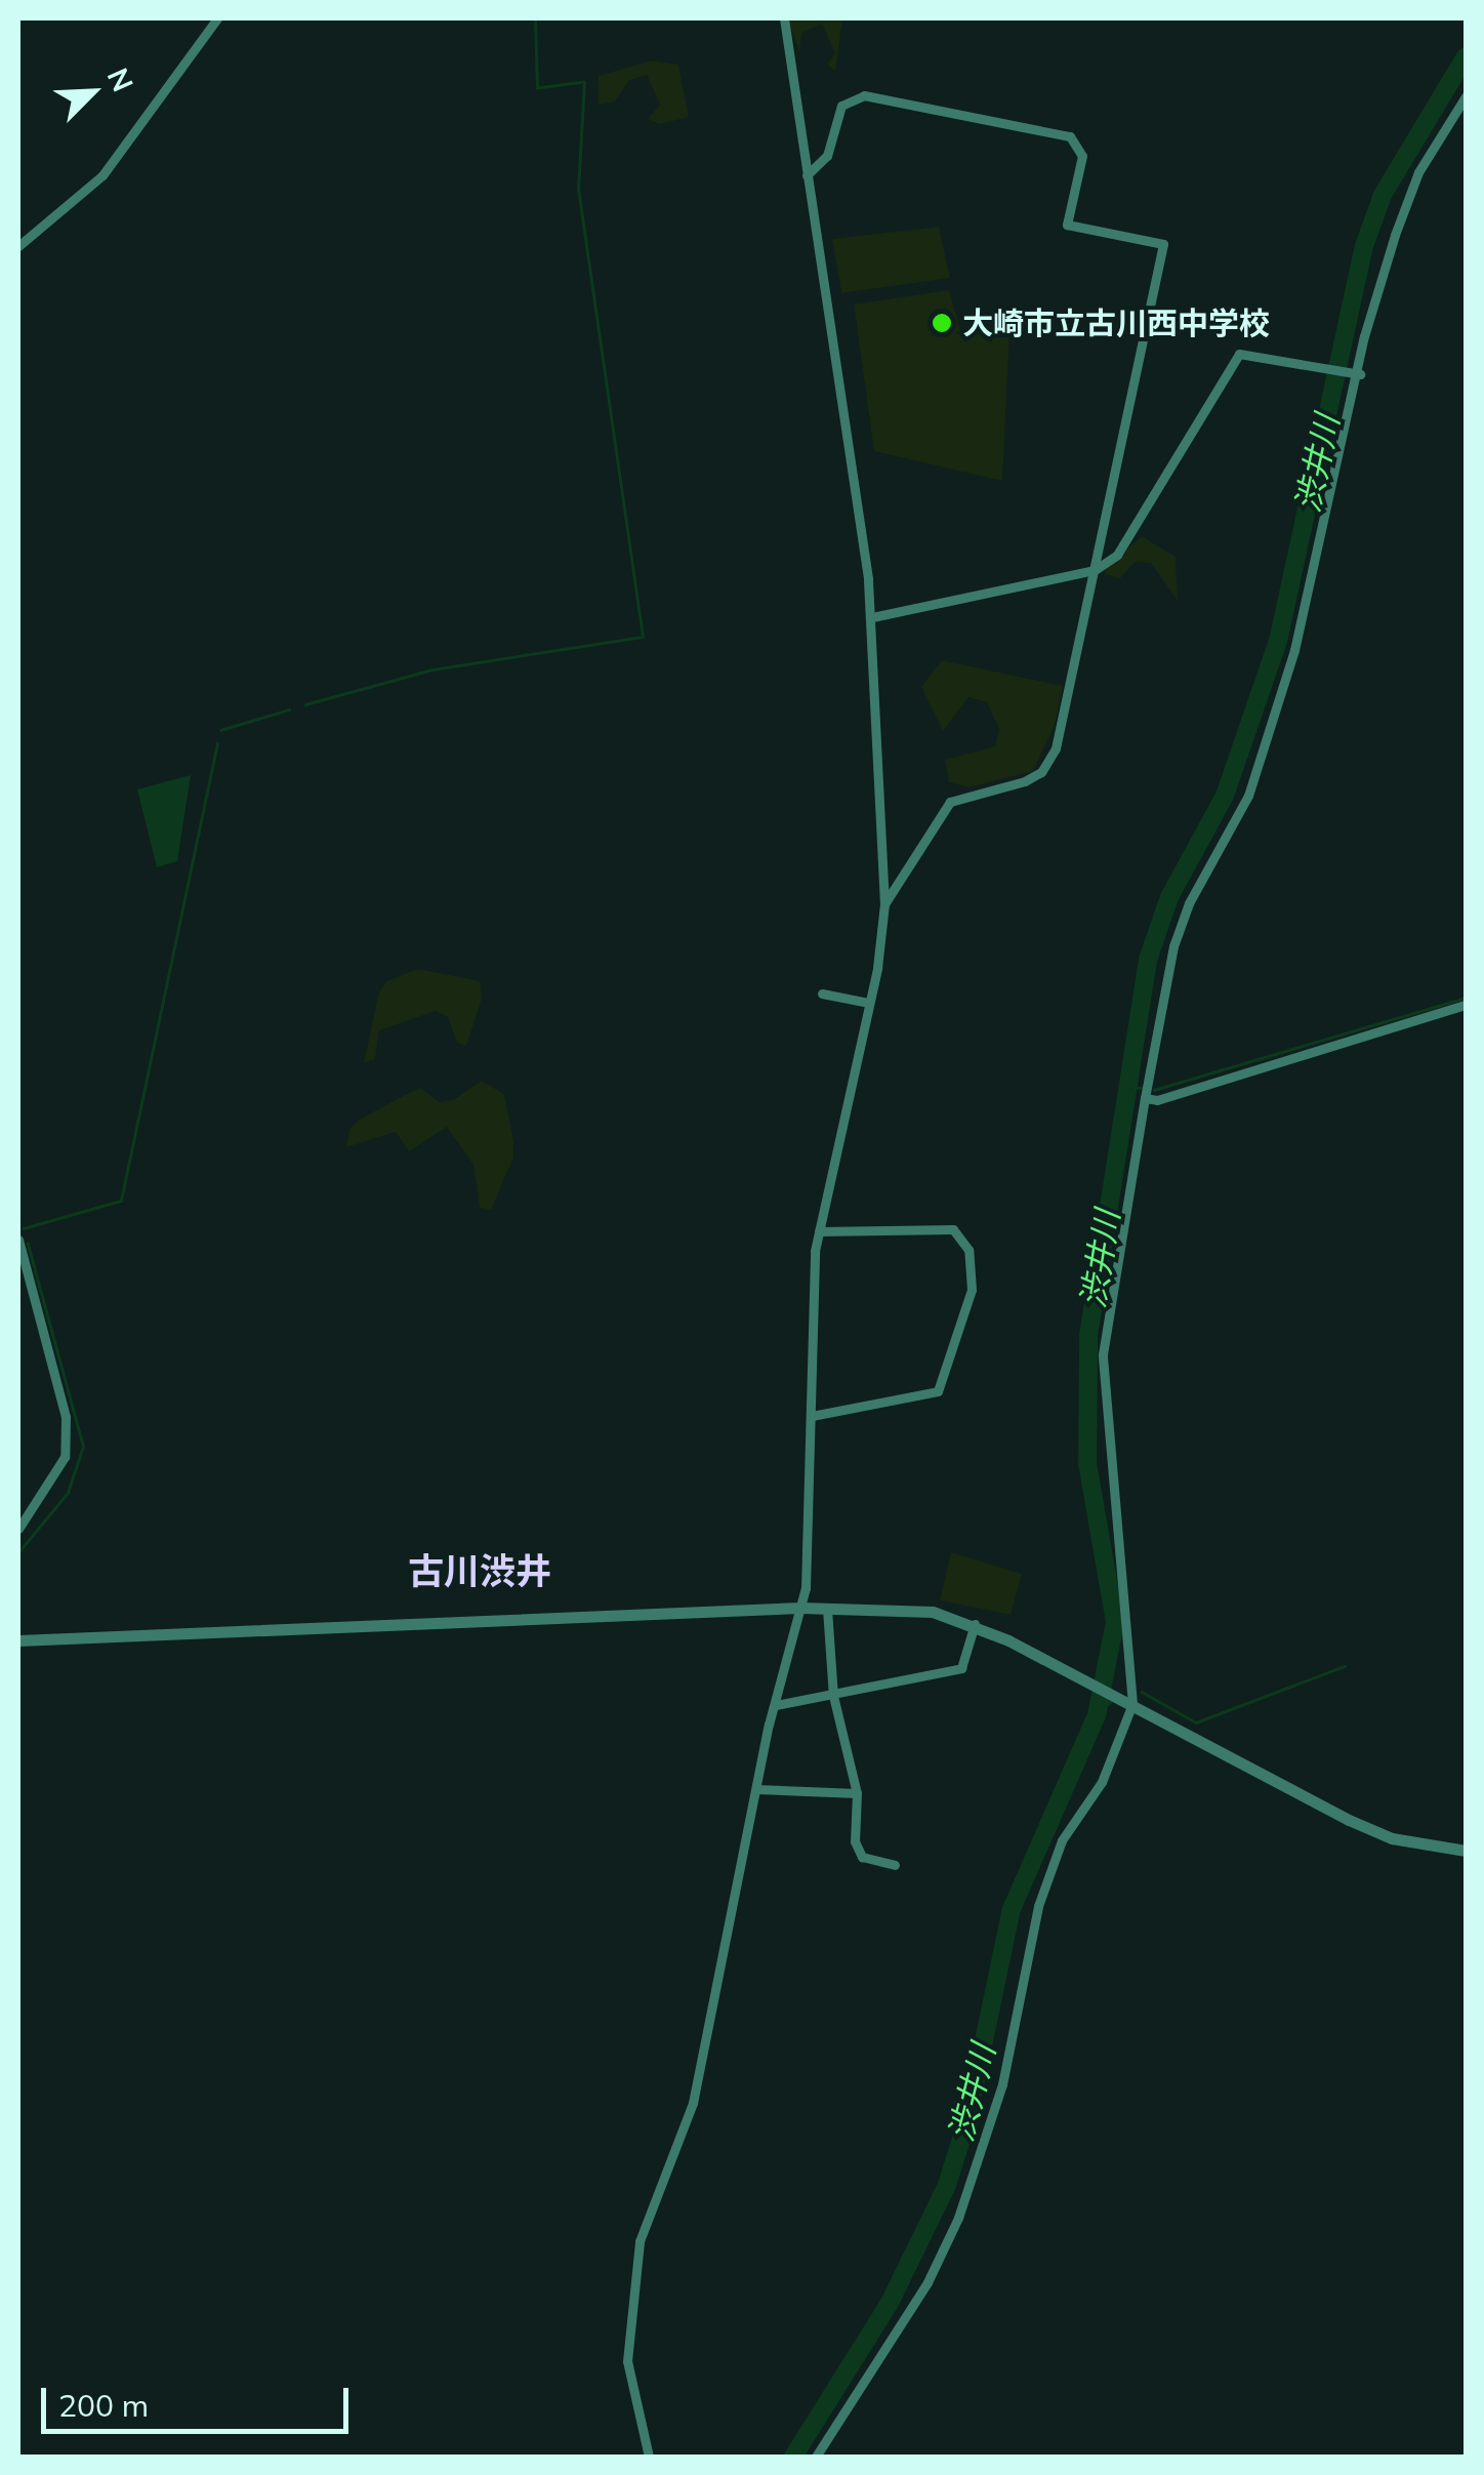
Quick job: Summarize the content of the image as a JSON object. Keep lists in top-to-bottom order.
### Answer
{
  "districts": ["古川渋井"],
  "water": ["渋井川"],
  "places": ["大崎市立古川西中学校"],
  "scale_bar": "200 m",
  "north": "top right"
}
